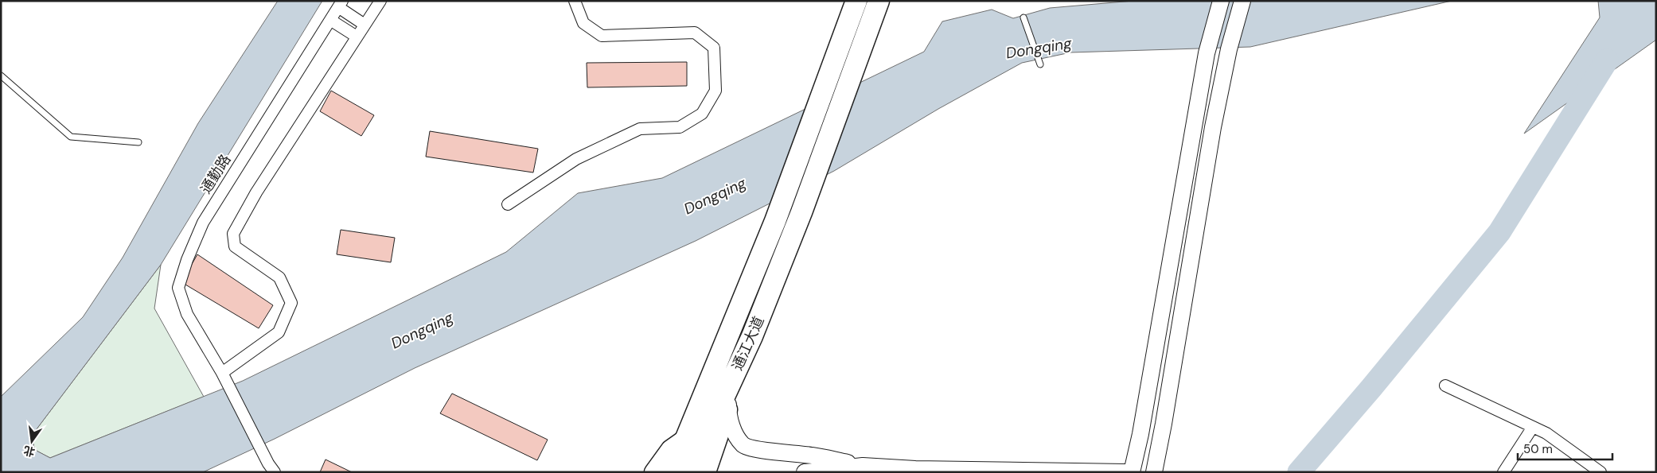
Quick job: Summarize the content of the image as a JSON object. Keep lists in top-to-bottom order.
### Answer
{
  "streets": {
    "highway": ["通江大道"],
    "street": ["通勤路"]
  },
  "water": ["Dongqing"],
  "scale_bar": "50 m",
  "north": "bottom"
}
